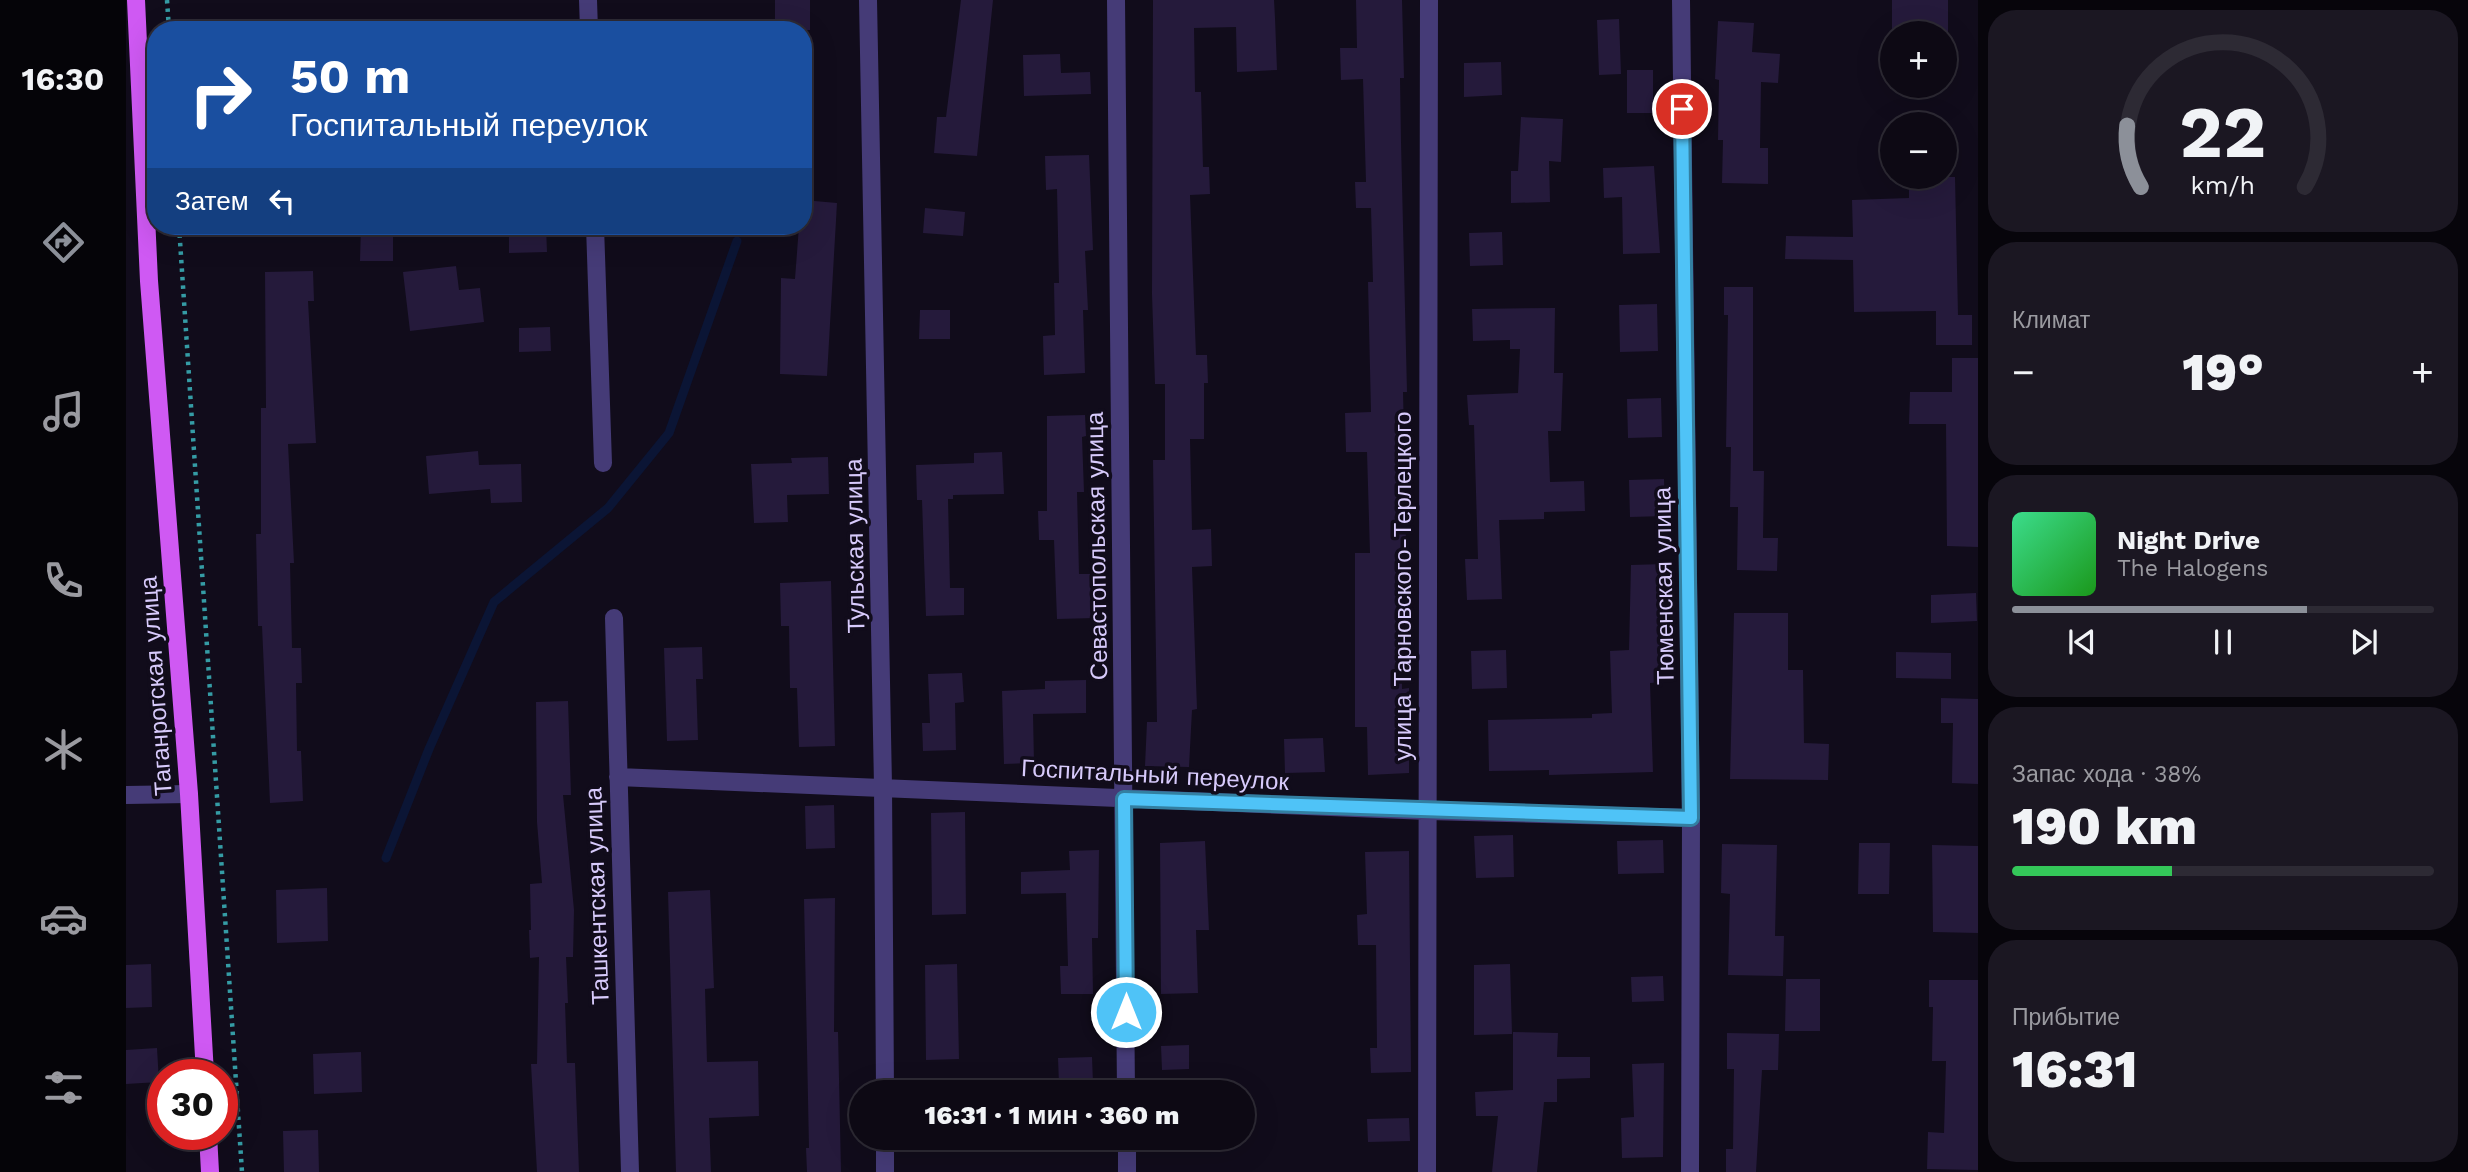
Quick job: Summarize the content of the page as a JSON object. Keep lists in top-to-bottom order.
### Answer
{
  "streets": {
    "main road": ["Таганрогская улица"],
    "street": [
      "Тульская улица",
      "Севастопольская улица",
      "улица Тарновского-Терлецкого",
      "Тюменская улица",
      "Госпитальный переулок",
      "Ташкентская улица"
    ]
  },
  "crossings": [
    ["Тульская улица", "Госпитальный переулок"],
    ["Севастопольская улица", "Госпитальный переулок"],
    ["улица Тарновского-Терлецкого", "Госпитальный переулок"],
    ["Тюменская улица", "Госпитальный переулок"],
    ["Госпитальный переулок", "Ташкентская улица"]
  ],
  "page": {
    "tabs": "16:30",
    "map_buttons": ["+", "−"],
    "turn": ["50 m", "Госпитальный переулок"],
    "then": "Затем",
    "tile": [
      "Климат",
      ["Запас хода · 38%", "190 km"],
      ["Прибытие", "16:31"]
    ],
    "heat": ["−", "19°", "+"],
    "song": ["Night Drive", "The Halogens"],
    "limit": "30",
    "trip": "16:31 · 1 мин · 360 m",
    "gauge": ["22", "km/h"]
  }
}
